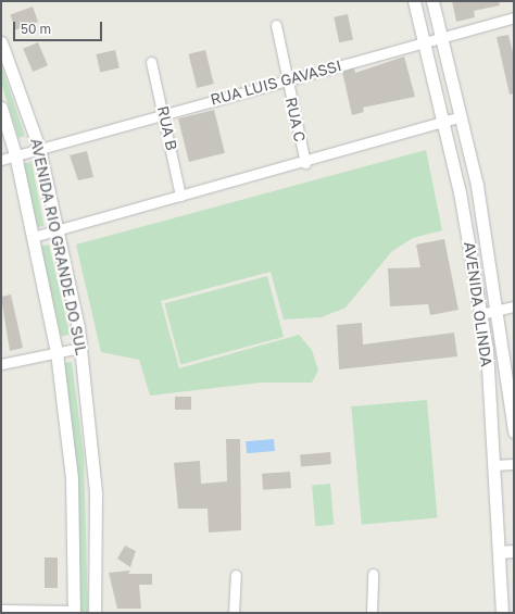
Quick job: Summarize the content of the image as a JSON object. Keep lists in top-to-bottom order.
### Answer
{
  "streets": {
    "street": [
      "RUA LUIS GAVASSI",
      "RUA C",
      "RUA B",
      "AVENIDA RIO GRANDE DO SUL",
      "AVENIDA OLINDA"
    ]
  },
  "crossings": [
    ["RUA LUIS GAVASSI", "RUA C"],
    ["RUA LUIS GAVASSI", "RUA B"],
    ["RUA LUIS GAVASSI", "AVENIDA RIO GRANDE DO SUL"],
    ["RUA LUIS GAVASSI", "AVENIDA OLINDA"]
  ],
  "scale_bar": "50 m"
}
